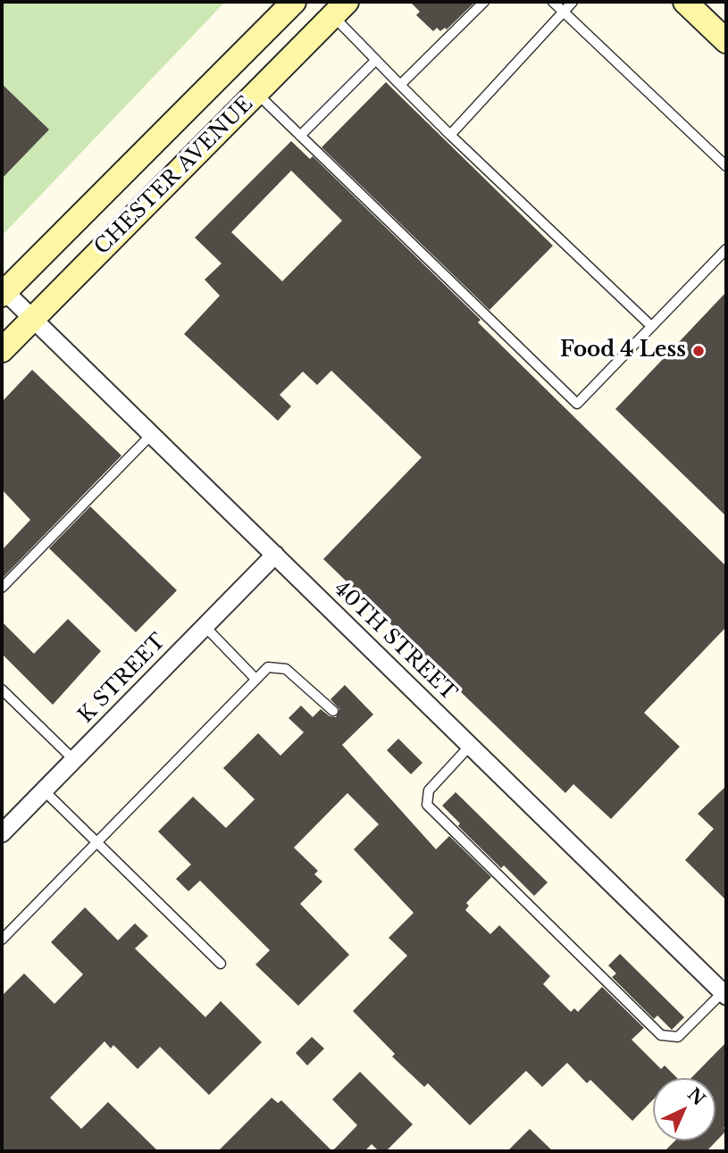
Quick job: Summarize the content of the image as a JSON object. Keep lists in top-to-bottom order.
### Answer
{
  "streets": {
    "main road": ["CHESTER AVENUE"],
    "street": ["40TH STREET", "K STREET"]
  },
  "crossings": [
    ["CHESTER AVENUE", "40TH STREET"],
    ["40TH STREET", "K STREET"]
  ],
  "places": ["Food 4 Less"],
  "north": "top right"
}
